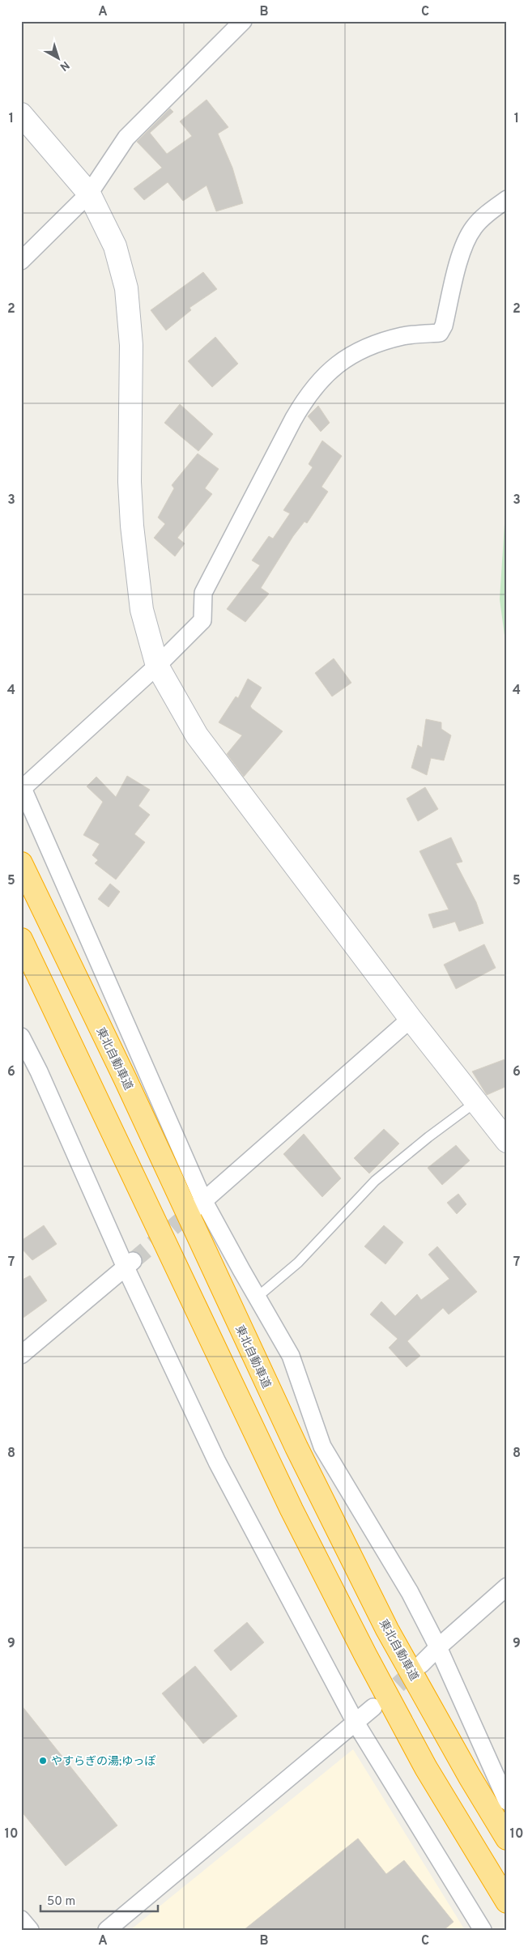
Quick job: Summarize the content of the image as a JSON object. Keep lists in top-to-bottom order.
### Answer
{
  "streets": {
    "highway": ["東北自動車道"]
  },
  "places": ["やすらぎの湯;ゆっぽ"],
  "scale_bar": "50 m",
  "north": "bottom right",
  "grid": {
    "columns": ["A", "B", "C"],
    "rows": [
      "1",
      "2",
      "3",
      "4",
      "5",
      "6",
      "7",
      "8",
      "9",
      "10"
    ]
  }
}
